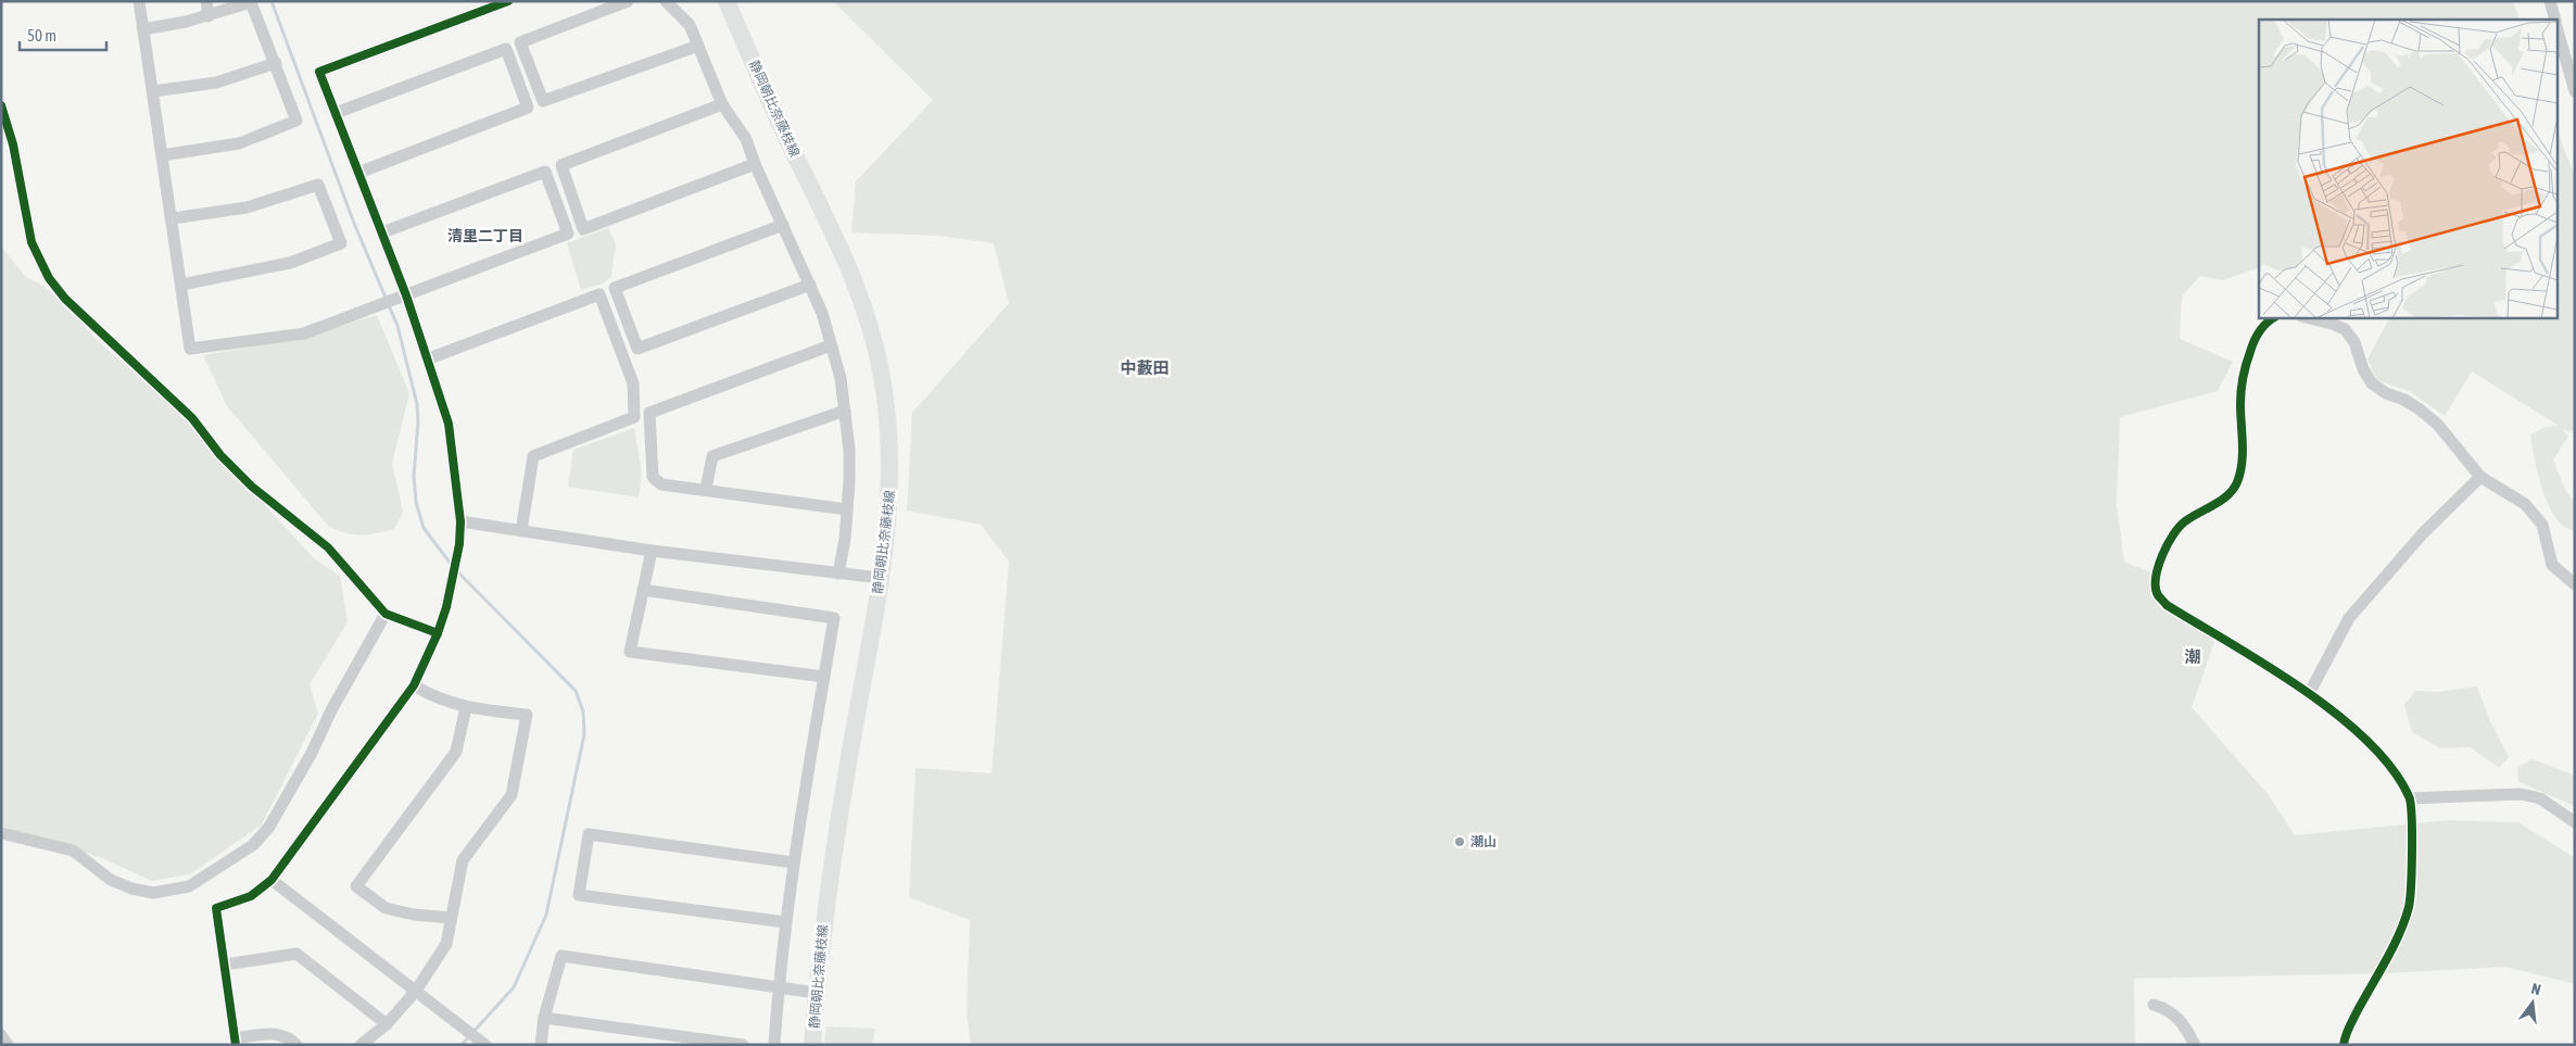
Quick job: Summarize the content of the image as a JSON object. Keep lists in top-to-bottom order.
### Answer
{
  "streets": {
    "main road": ["静岡朝比奈藤枝線"]
  },
  "districts": ["清里二丁目", "中藪田", "潮"],
  "places": ["潮山"],
  "scale_bar": "50 m",
  "north": "top"
}
